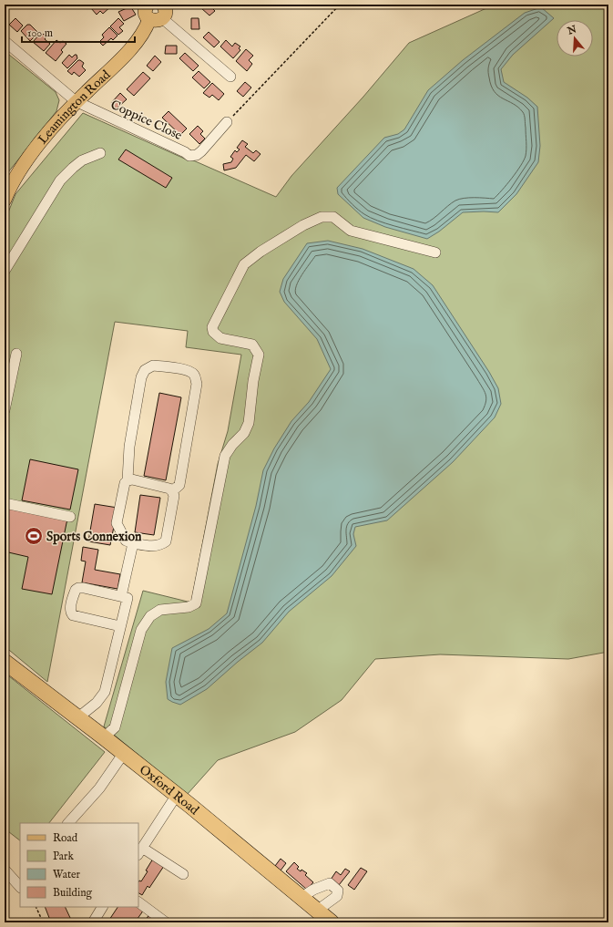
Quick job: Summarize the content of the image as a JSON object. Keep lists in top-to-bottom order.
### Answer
{
  "streets": {
    "highway": ["Oxford Road"],
    "main road": ["Leamington Road"],
    "street": ["Coppice Close"]
  },
  "crossings": [
    ["Leamington Road", "Coppice Close"]
  ],
  "places": {
    "sports": ["Sports Connexion"]
  },
  "legend": [
    "Road",
    "Park",
    "Water",
    "Building"
  ],
  "scale_bar": "100 m",
  "north": "top"
}
